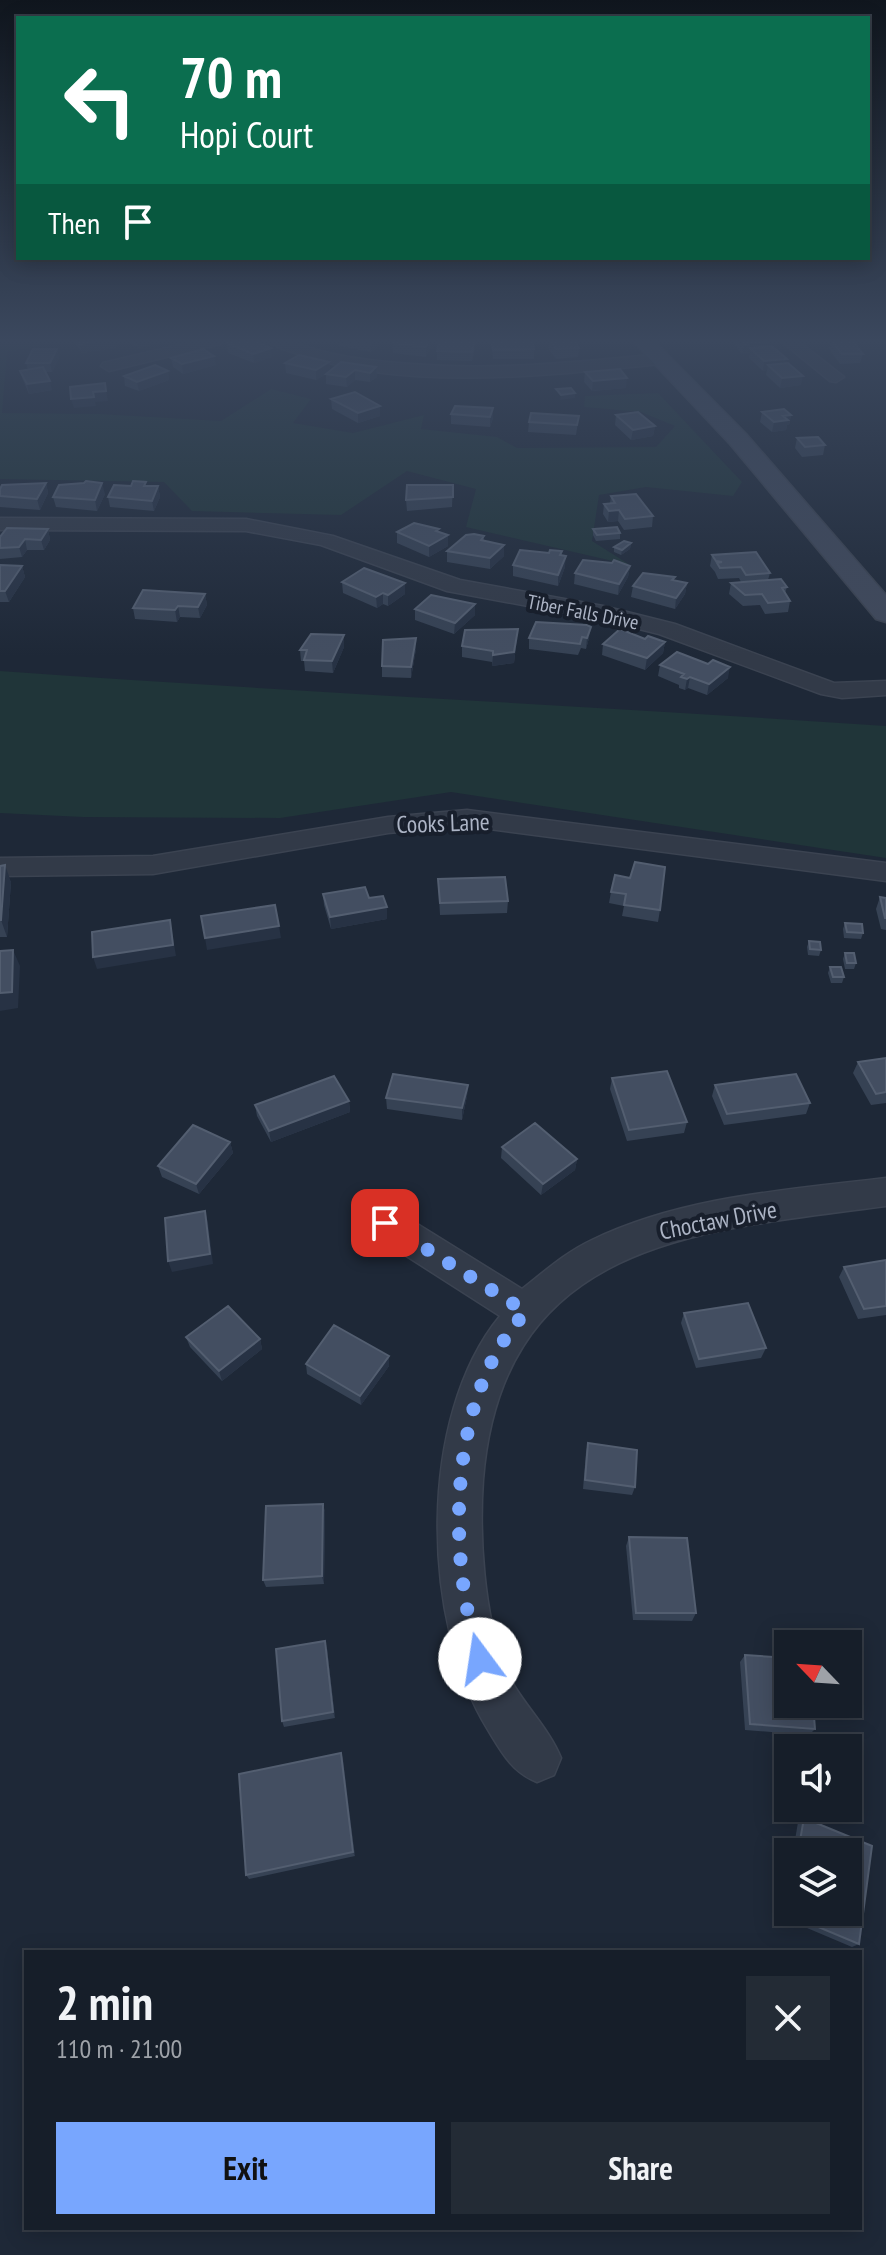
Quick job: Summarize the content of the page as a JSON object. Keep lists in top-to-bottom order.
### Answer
{
  "streets": {
    "street": ["Tiber Falls Drive", "Cooks Lane", "Choctaw Drive"]
  },
  "north": "top left",
  "page": {
    "turn": ["70 m", "Hopi Court"],
    "then": "Then",
    "heading": ["2 min", "110 m · 21:00"],
    "buttons": ["Exit", "Share"]
  }
}
